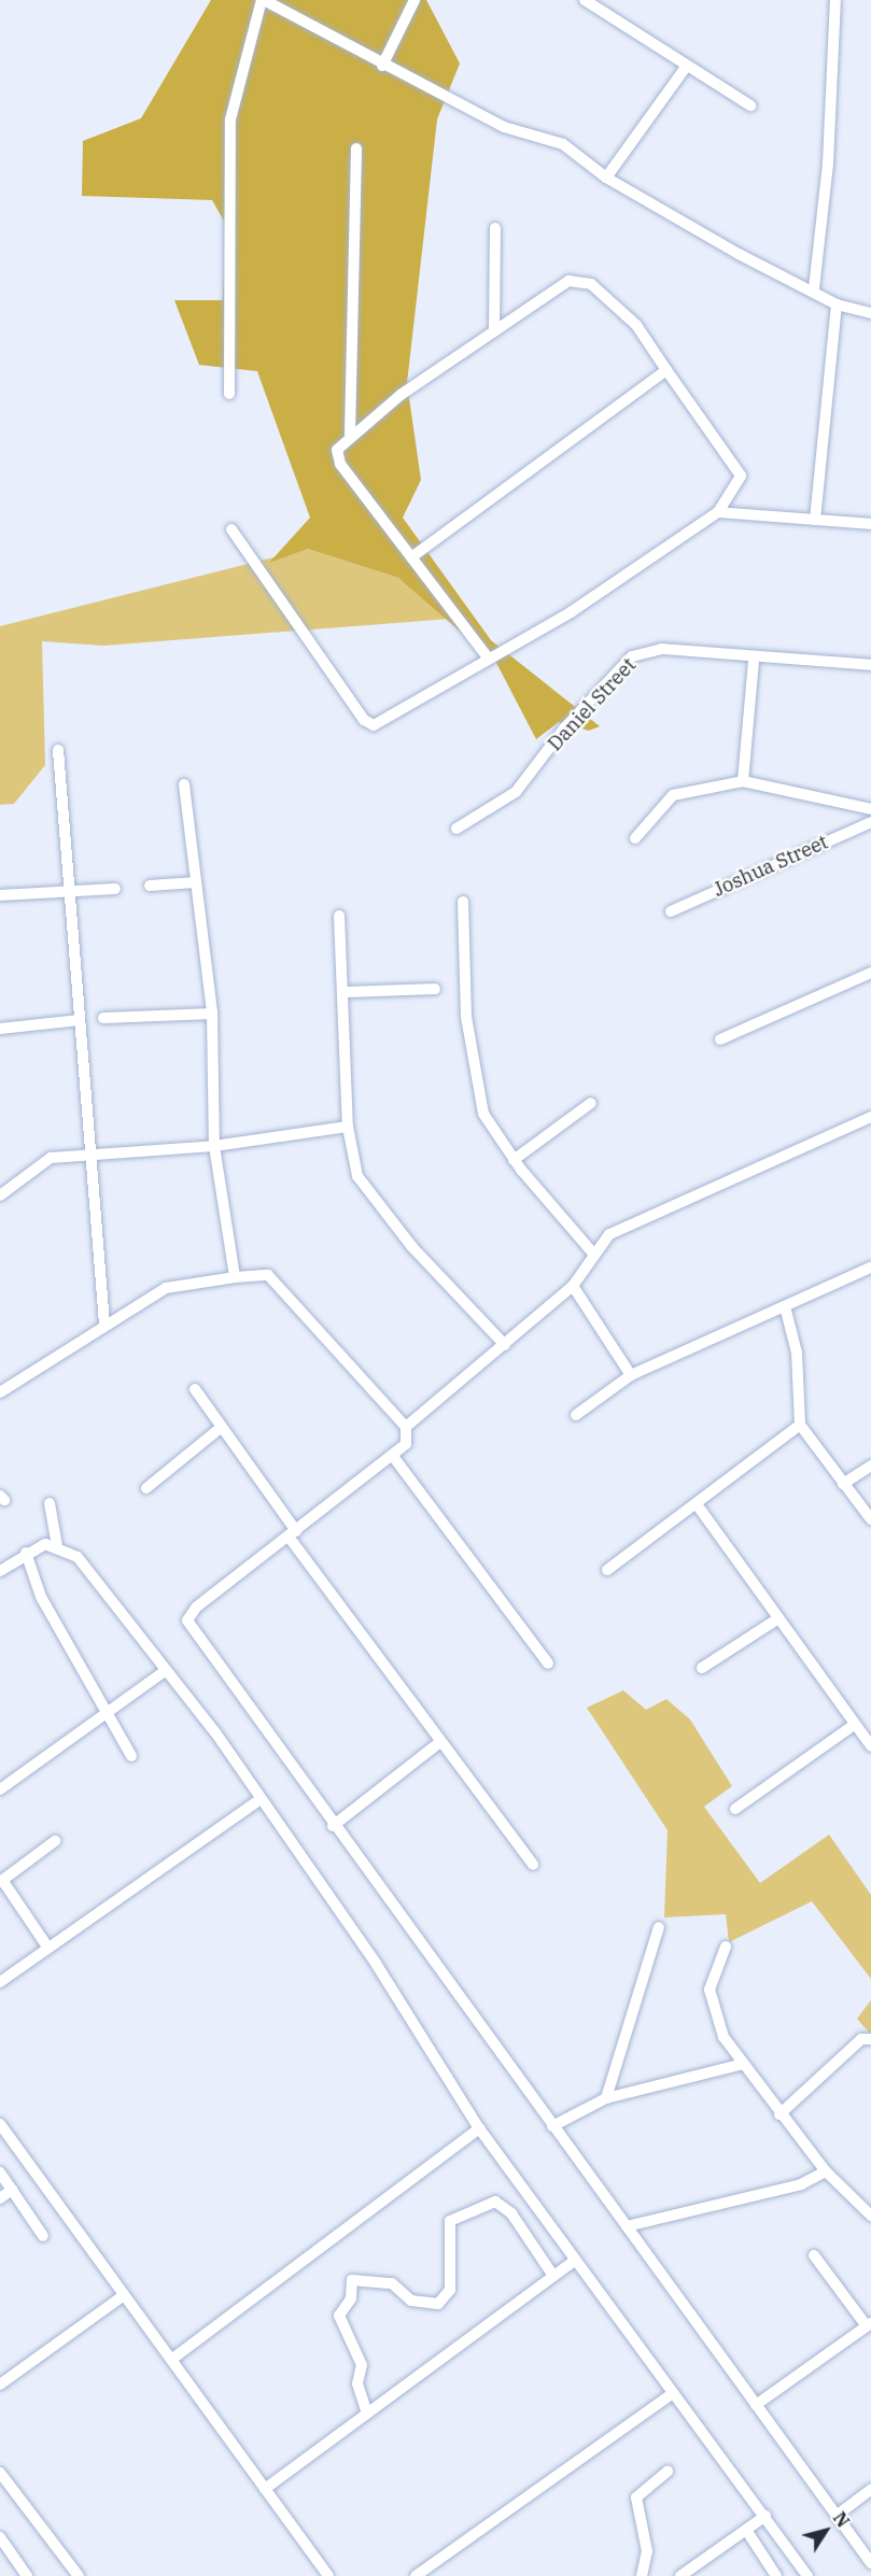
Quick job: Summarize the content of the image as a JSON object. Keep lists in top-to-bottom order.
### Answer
{
  "streets": {
    "street": ["Daniel Street", "Joshua Street"]
  },
  "north": "top right"
}
